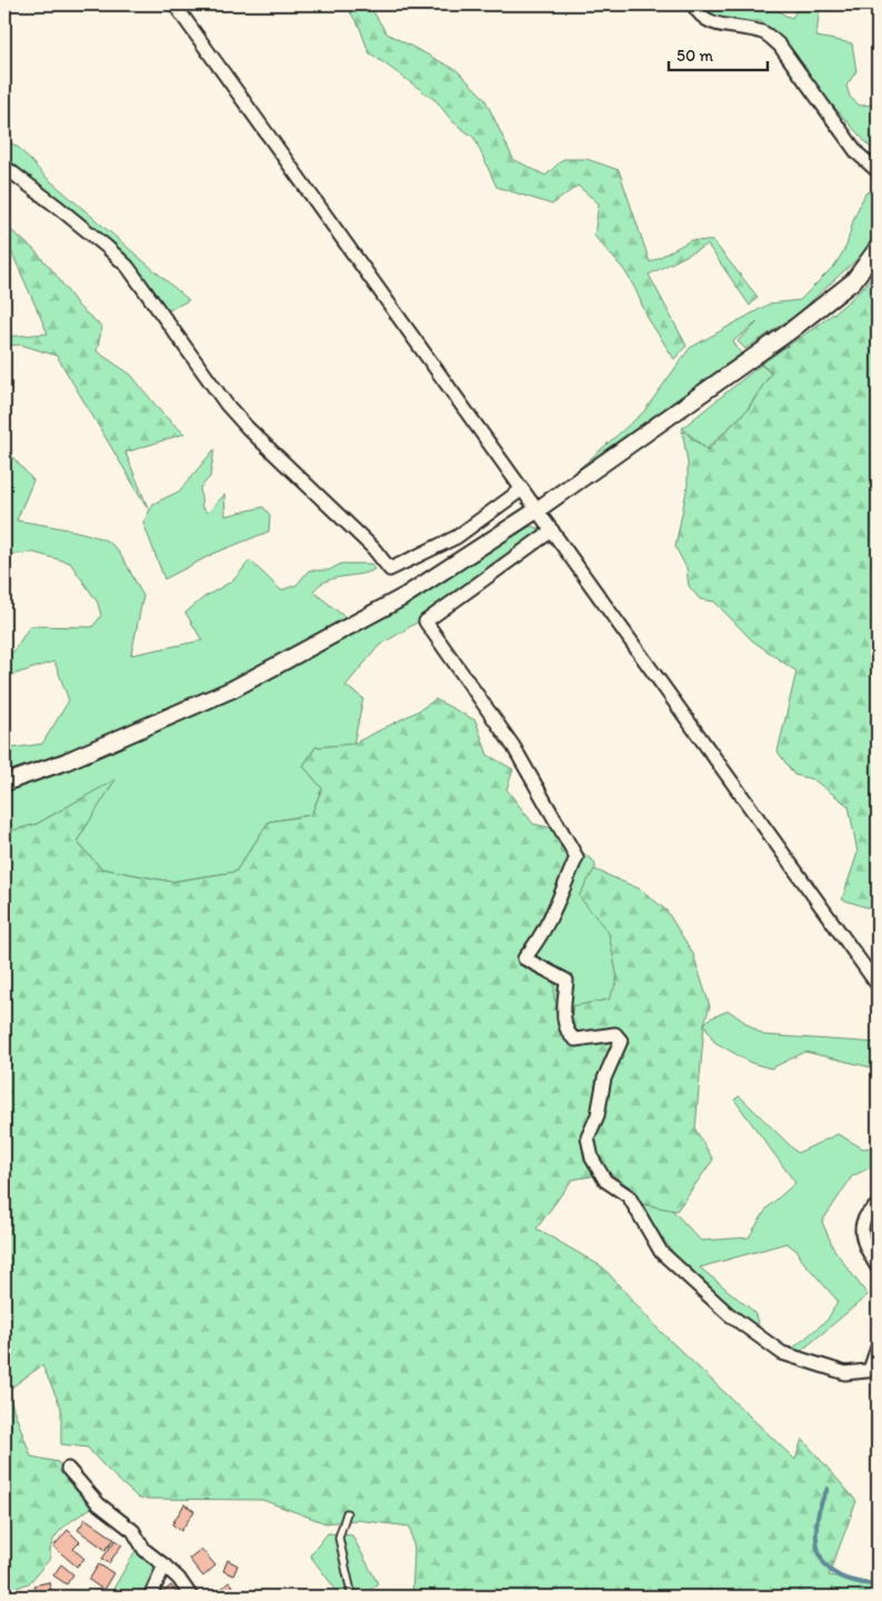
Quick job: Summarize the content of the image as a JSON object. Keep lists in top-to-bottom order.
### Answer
{
  "scale_bar": "50 m"
}
